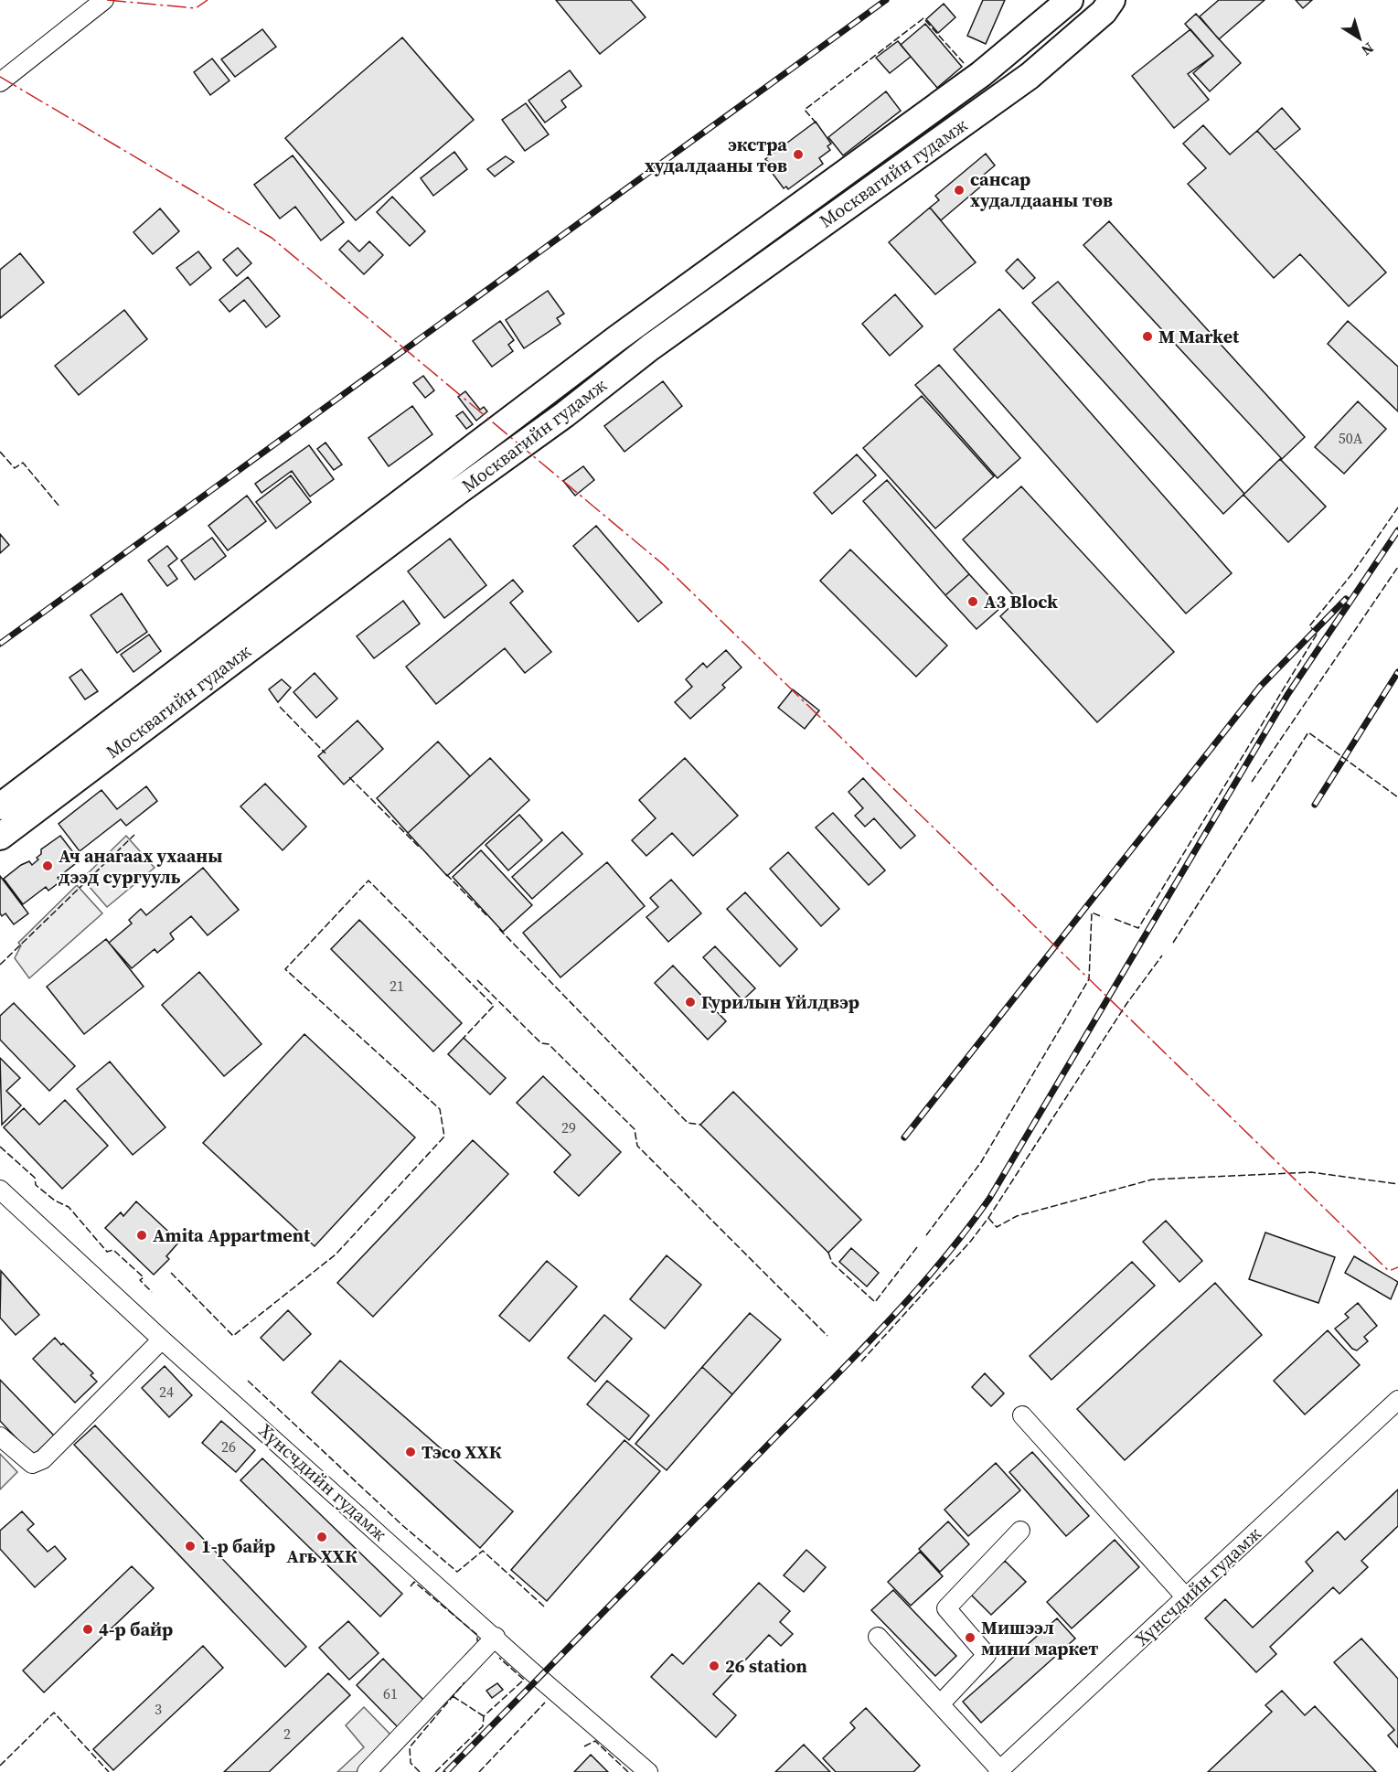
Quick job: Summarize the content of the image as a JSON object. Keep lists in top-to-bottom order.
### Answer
{
  "streets": {
    "highway": ["Москвагийн гудамж"],
    "street": ["Хүнсчдийн гудамж"]
  },
  "places": [
    "экстра худалдааны төв",
    "сансар худалдааны төв",
    "М Market",
    "A3 Block",
    "Ач анагаах ухааны дээд сургууль",
    "Гурилын Үйлдвэр",
    "Amita Appartment",
    "Тэсо ХХК",
    "Агь ХХК",
    "1-р байр",
    "4-р байр",
    "Мишээл мини маркет",
    "26 station"
  ],
  "house_numbers": [
    "50A",
    "21",
    "29",
    "24",
    "26",
    "61",
    "3",
    "2"
  ],
  "north": "bottom right"
}
